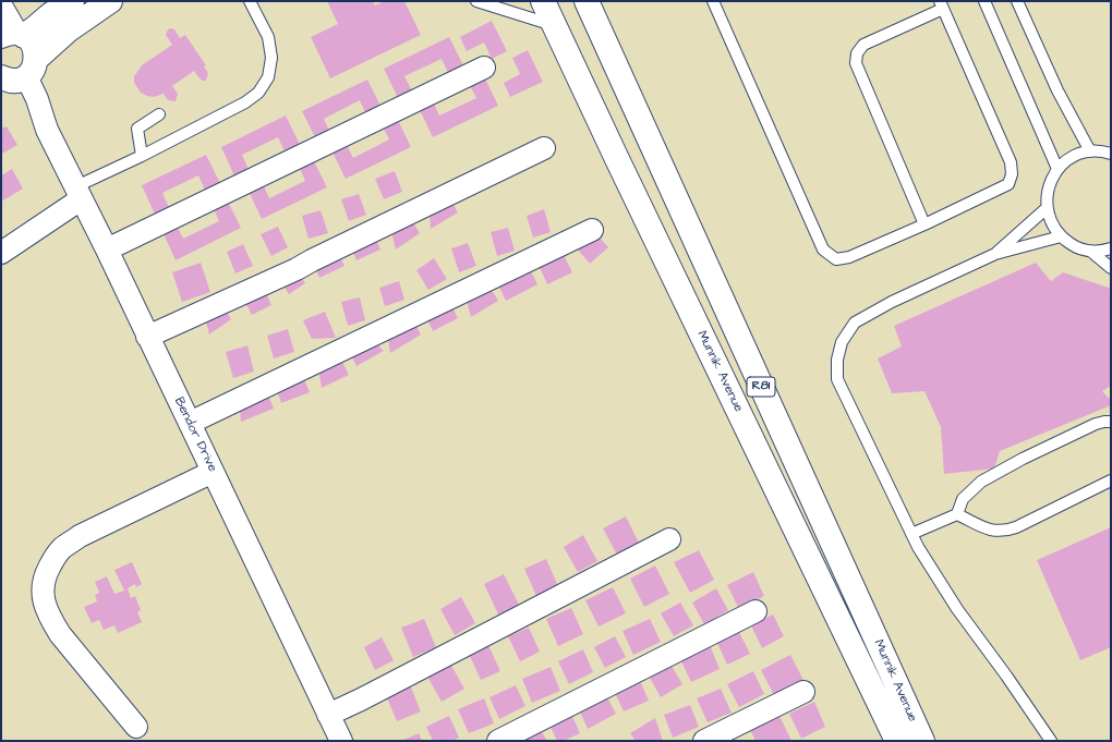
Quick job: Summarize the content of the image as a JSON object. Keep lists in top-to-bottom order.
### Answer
{
  "streets": {
    "main road": ["Munnik Avenue", "R81"],
    "street": ["Bendor Drive"]
  }
}
